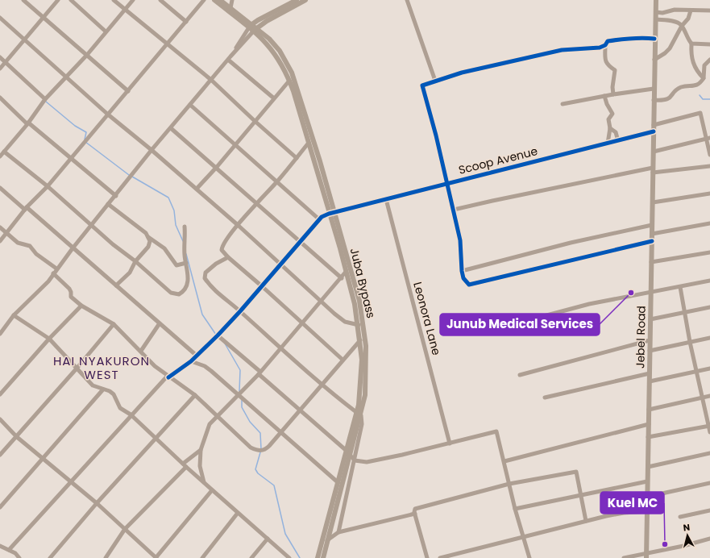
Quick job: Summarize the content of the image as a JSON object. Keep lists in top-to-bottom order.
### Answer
{
  "streets": {
    "main road": ["Juba Bypass", "Jebel Road"],
    "street": ["Scoop Avenue", "Leonora Lane"]
  },
  "crossings": [
    ["Scoop Avenue", "Juba Bypass"],
    ["Scoop Avenue", "Leonora Lane"],
    ["Scoop Avenue", "Jebel Road"]
  ],
  "districts": ["HAI NYAKURON WEST"],
  "places": ["Junub Medical Services", "Kuel MC"],
  "north": "top"
}
